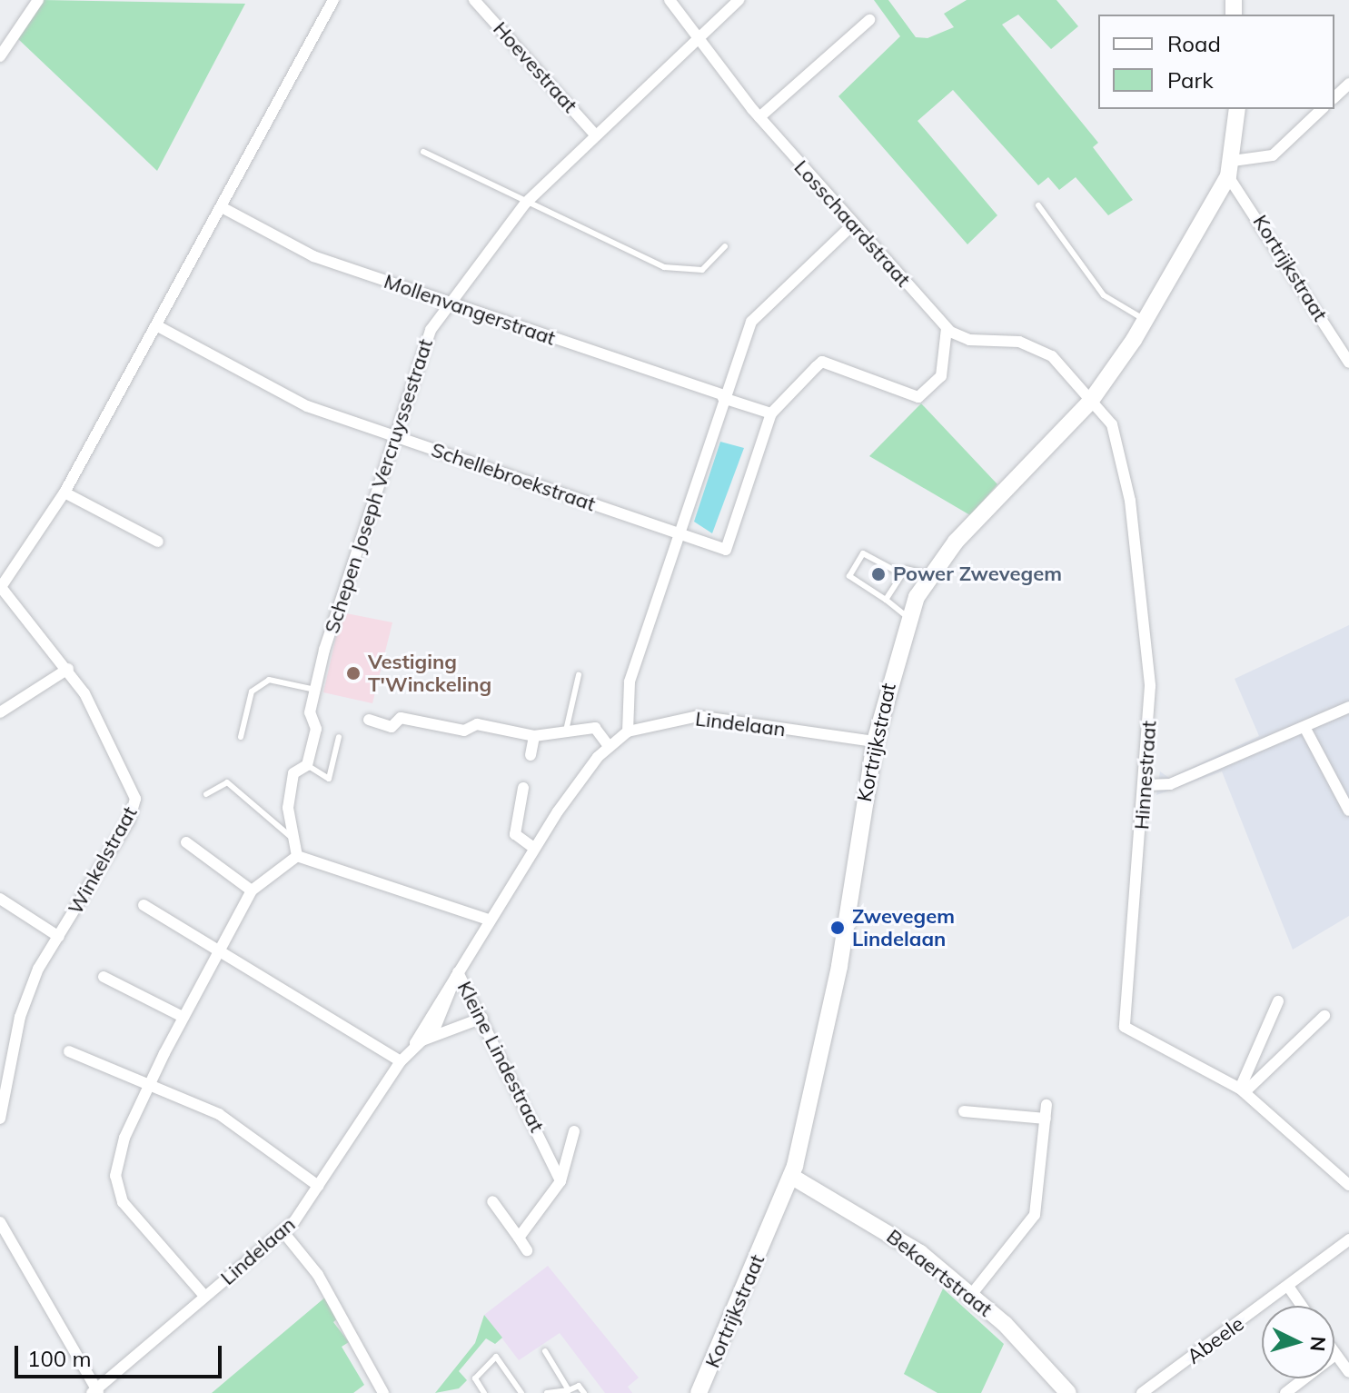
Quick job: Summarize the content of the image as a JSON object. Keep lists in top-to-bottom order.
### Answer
{
  "streets": {
    "main road": ["Kortrijkstraat", "Bekaertstraat"],
    "street": [
      "Hoevestraat",
      "Losschaardstraat",
      "Mollenvangerstraat",
      "Schellebroekstraat",
      "Schepen Joseph Vercruyssestraat",
      "Lindelaan",
      "Hinnestraat",
      "Winkelstraat",
      "Kleine Lindestraat",
      "Abeele"
    ]
  },
  "crossings": [
    ["Hoevestraat", "Schepen Joseph Vercruyssestraat"],
    ["Losschaardstraat", "Kortrijkstraat"],
    ["Losschaardstraat", "Schepen Joseph Vercruyssestraat"],
    ["Losschaardstraat", "Hinnestraat"],
    ["Kortrijkstraat", "Lindelaan"],
    ["Kortrijkstraat", "Hinnestraat"],
    ["Kortrijkstraat", "Bekaertstraat"],
    ["Mollenvangerstraat", "Schellebroekstraat"],
    ["Mollenvangerstraat", "Schepen Joseph Vercruyssestraat"],
    ["Schellebroekstraat", "Schepen Joseph Vercruyssestraat"],
    ["Lindelaan", "Kleine Lindestraat"]
  ],
  "places": ["Power Zwevegem", "Vestiging T'Winckeling", "Zwevegem Lindelaan"],
  "legend": ["Road", "Park"],
  "scale_bar": "100 m",
  "north": "right"
}
